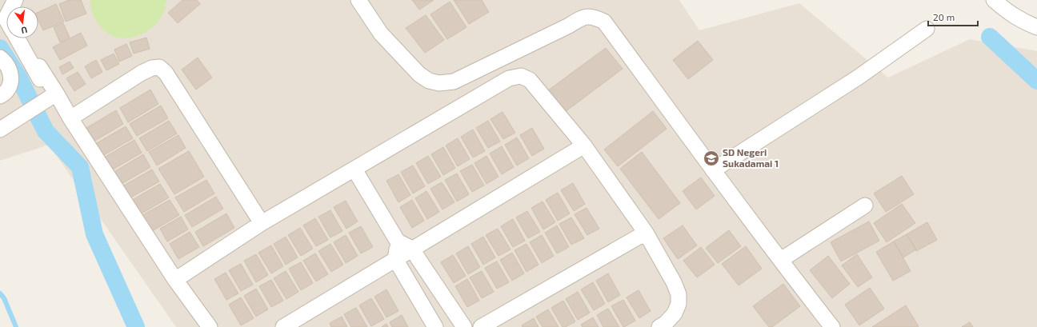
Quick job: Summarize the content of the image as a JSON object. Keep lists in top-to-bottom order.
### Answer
{
  "places": {
    "school or university": ["SD Negeri Sukadamai 1"]
  },
  "scale_bar": "20 m",
  "north": "bottom"
}
